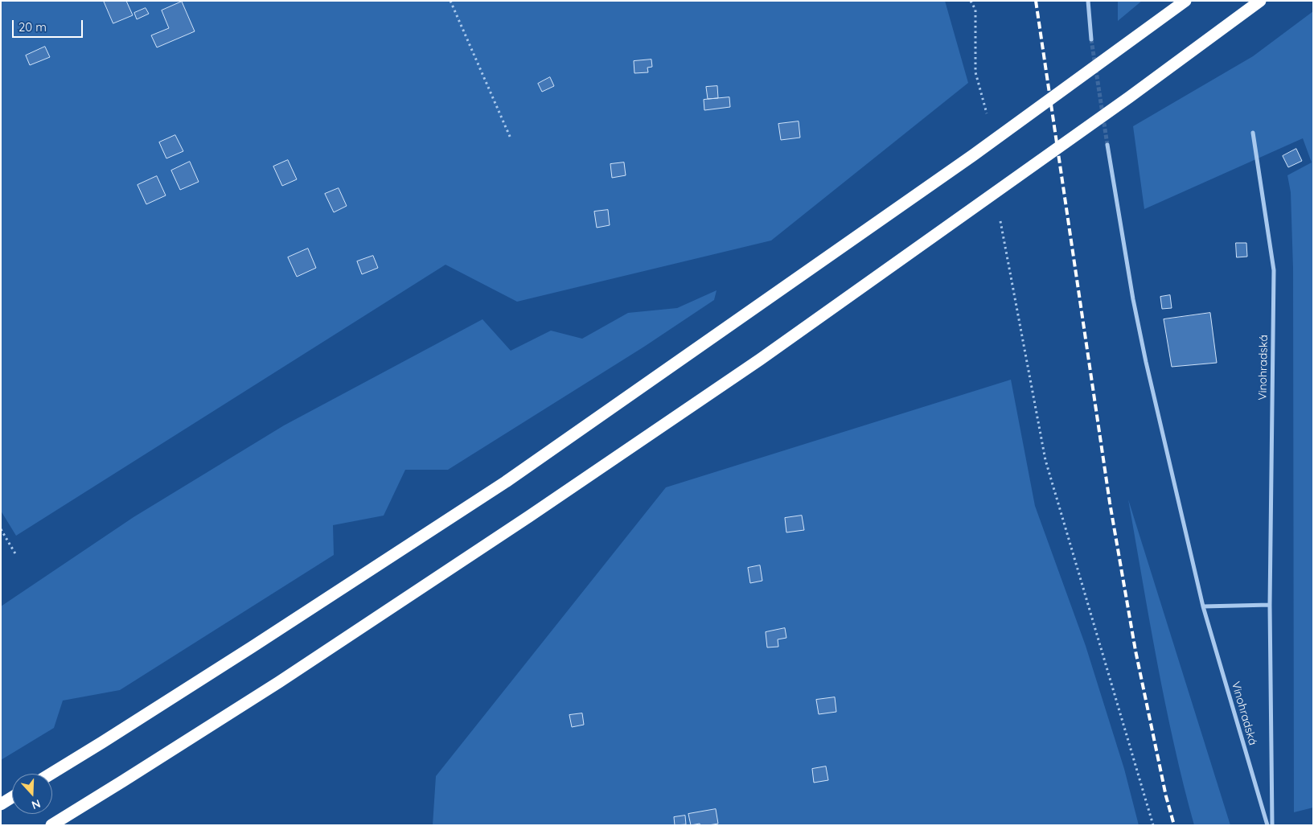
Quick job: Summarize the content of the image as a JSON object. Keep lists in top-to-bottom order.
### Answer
{
  "streets": {
    "street": ["Vinohradská"]
  },
  "scale_bar": "20 m",
  "north": "bottom"
}
